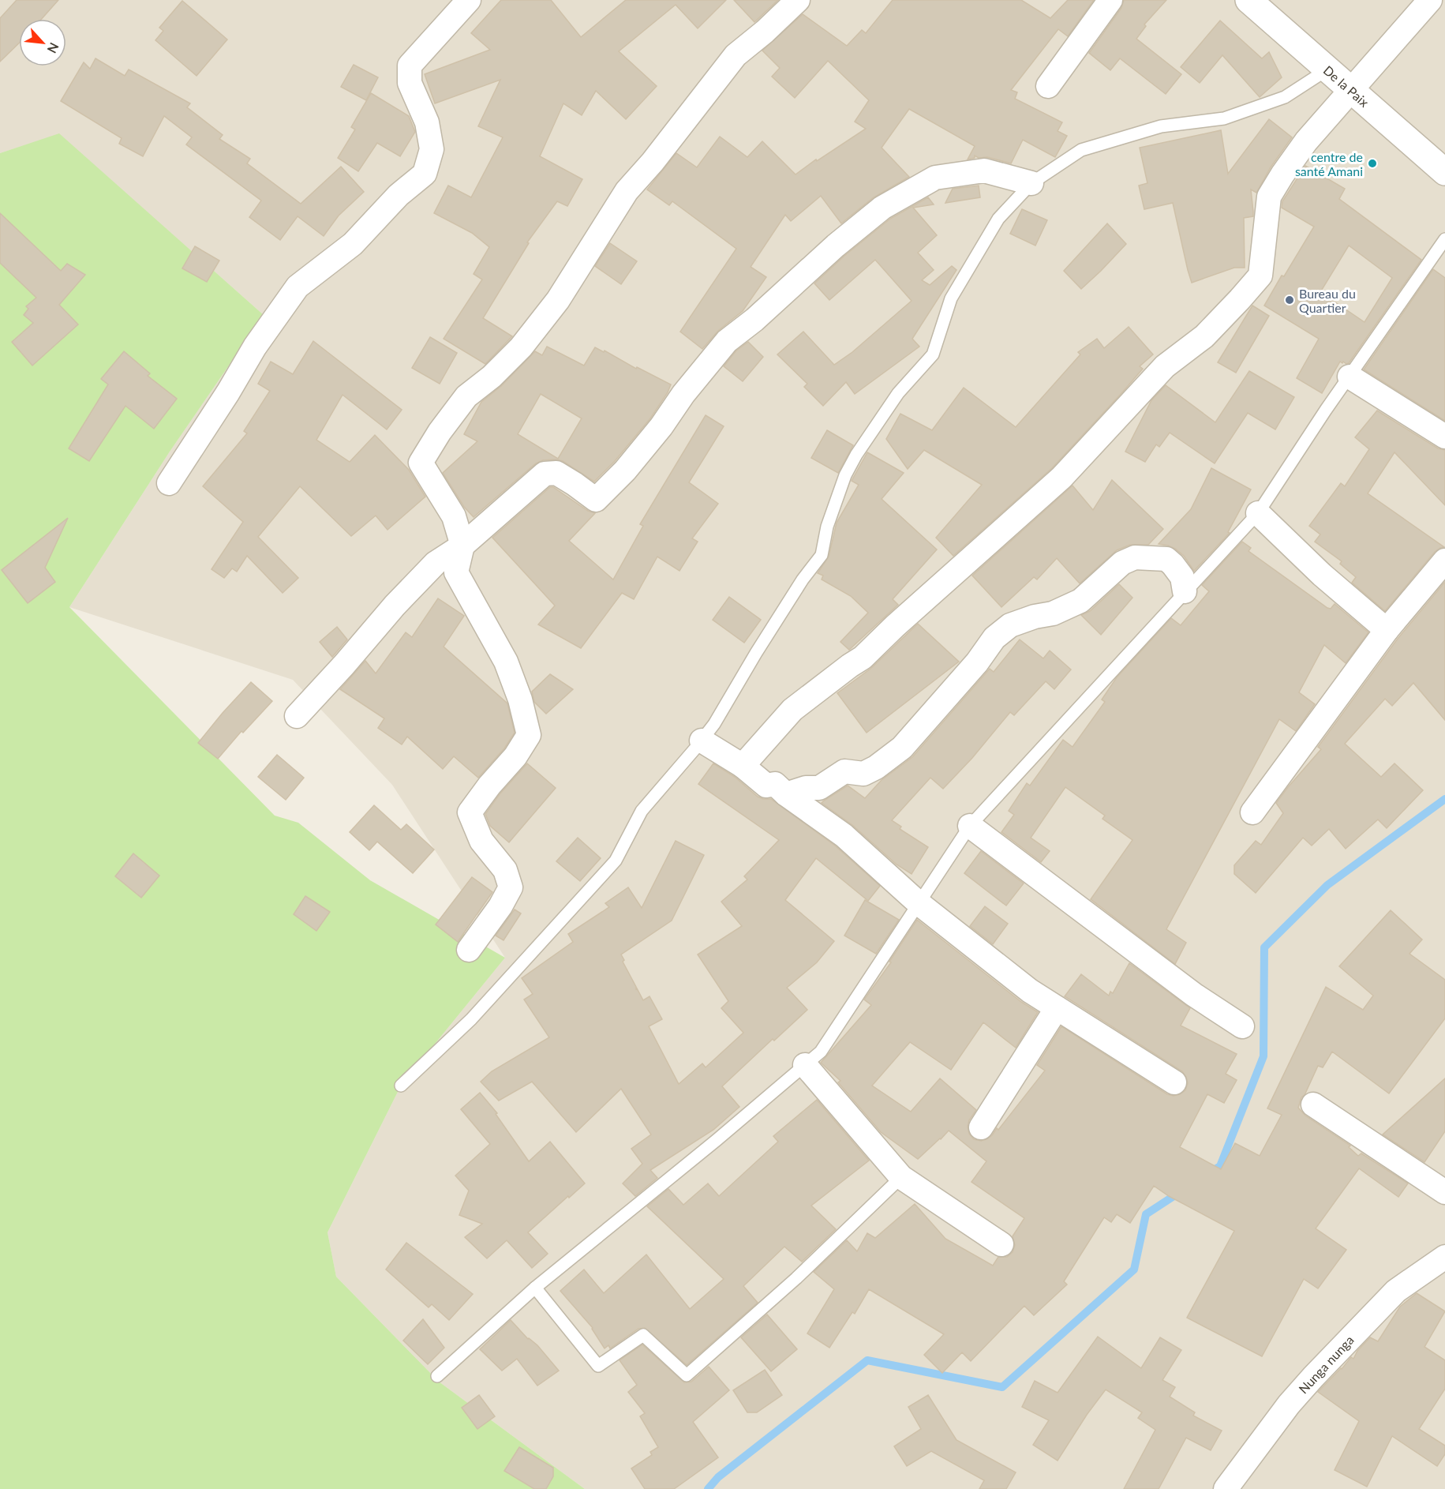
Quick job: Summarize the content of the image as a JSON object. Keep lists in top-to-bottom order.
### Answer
{
  "streets": {
    "street": ["De la Paix", "Nunga nunga"]
  },
  "places": ["centre de santé Amani", "Bureau du Quartier"],
  "north": "bottom right"
}
